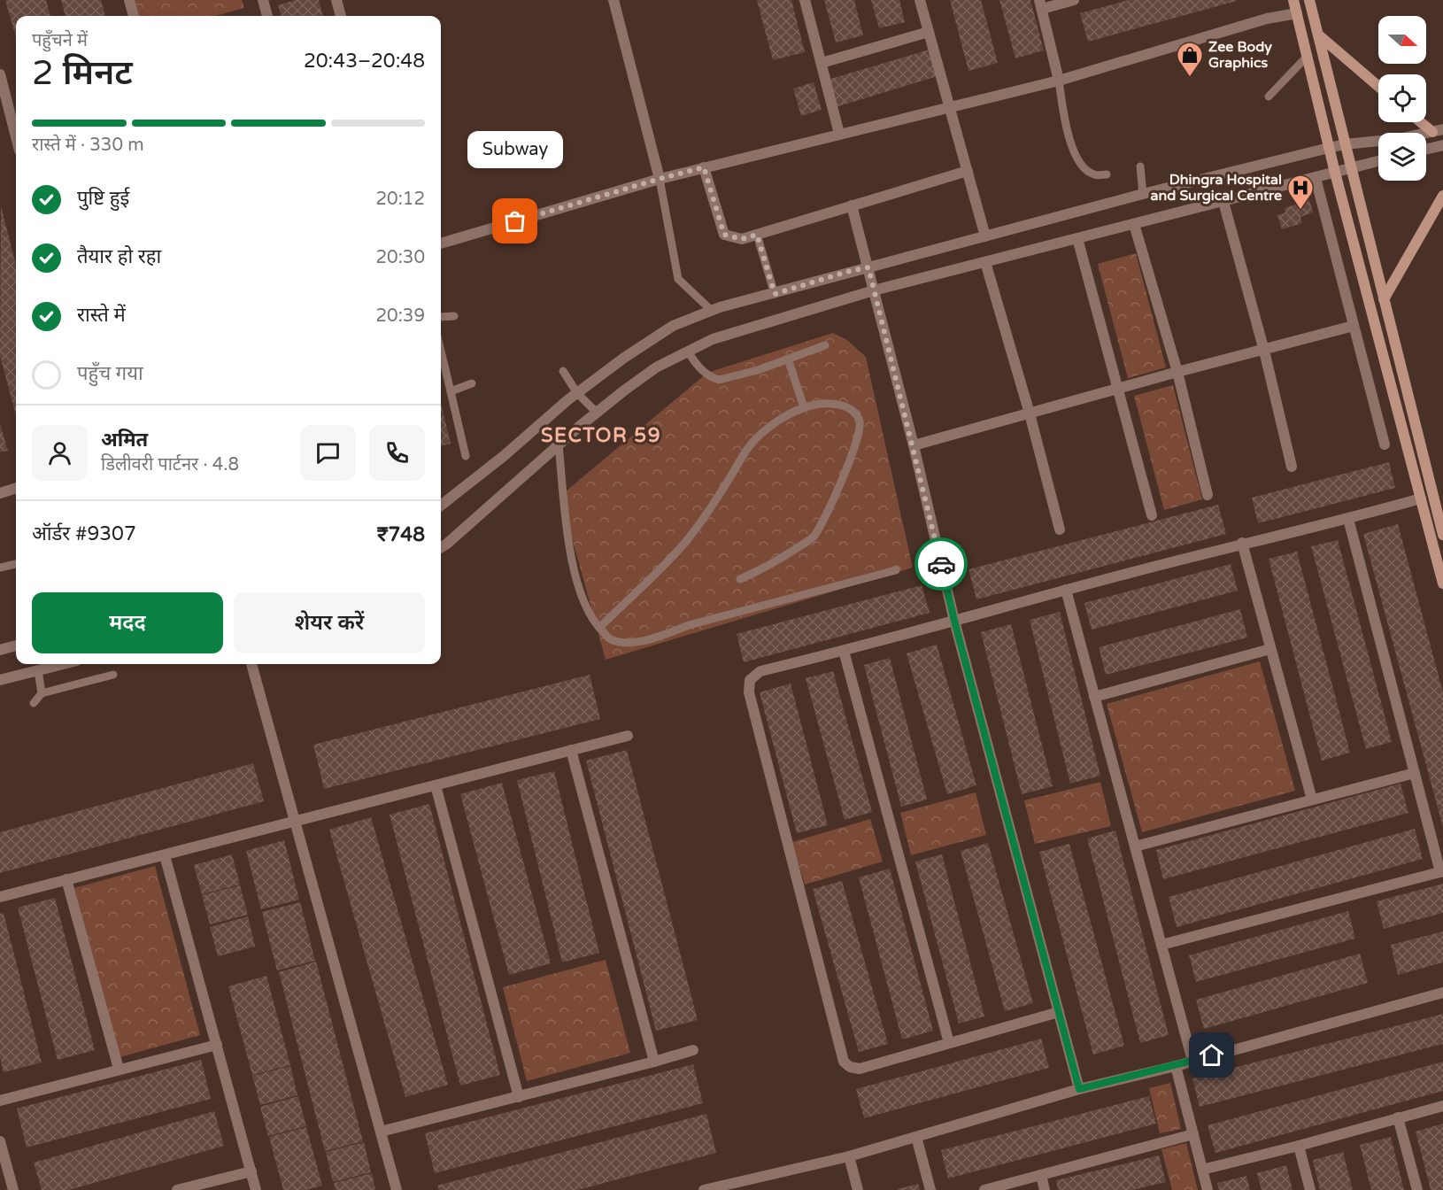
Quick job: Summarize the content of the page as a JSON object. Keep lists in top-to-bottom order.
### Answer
{
  "districts": ["SECTOR 59"],
  "places": {
    "shop": ["Zee Body Graphics"],
    "hospital": ["Dhingra Hospital and Surgical Centre"],
    "other": ["Subway"]
  },
  "north": "right",
  "page": {
    "heading": ["2 मिनट", "पहुँचने में", "20:43–20:48"],
    "panel": [
      "अमित",
      "डिलीवरी पार्टनर · 4.8",
      "ऑर्डर #9307",
      "₹748"
    ],
    "bar": "रास्ते में · 330 m",
    "bubble": "Subway",
    "list": [
      ["पुष्टि हुई", "20:12"],
      ["तैयार हो रहा", "20:30"],
      ["रास्ते में", "20:39"],
      "पहुँच गया"
    ],
    "buttons": ["मदद", "शेयर करें"]
  }
}
